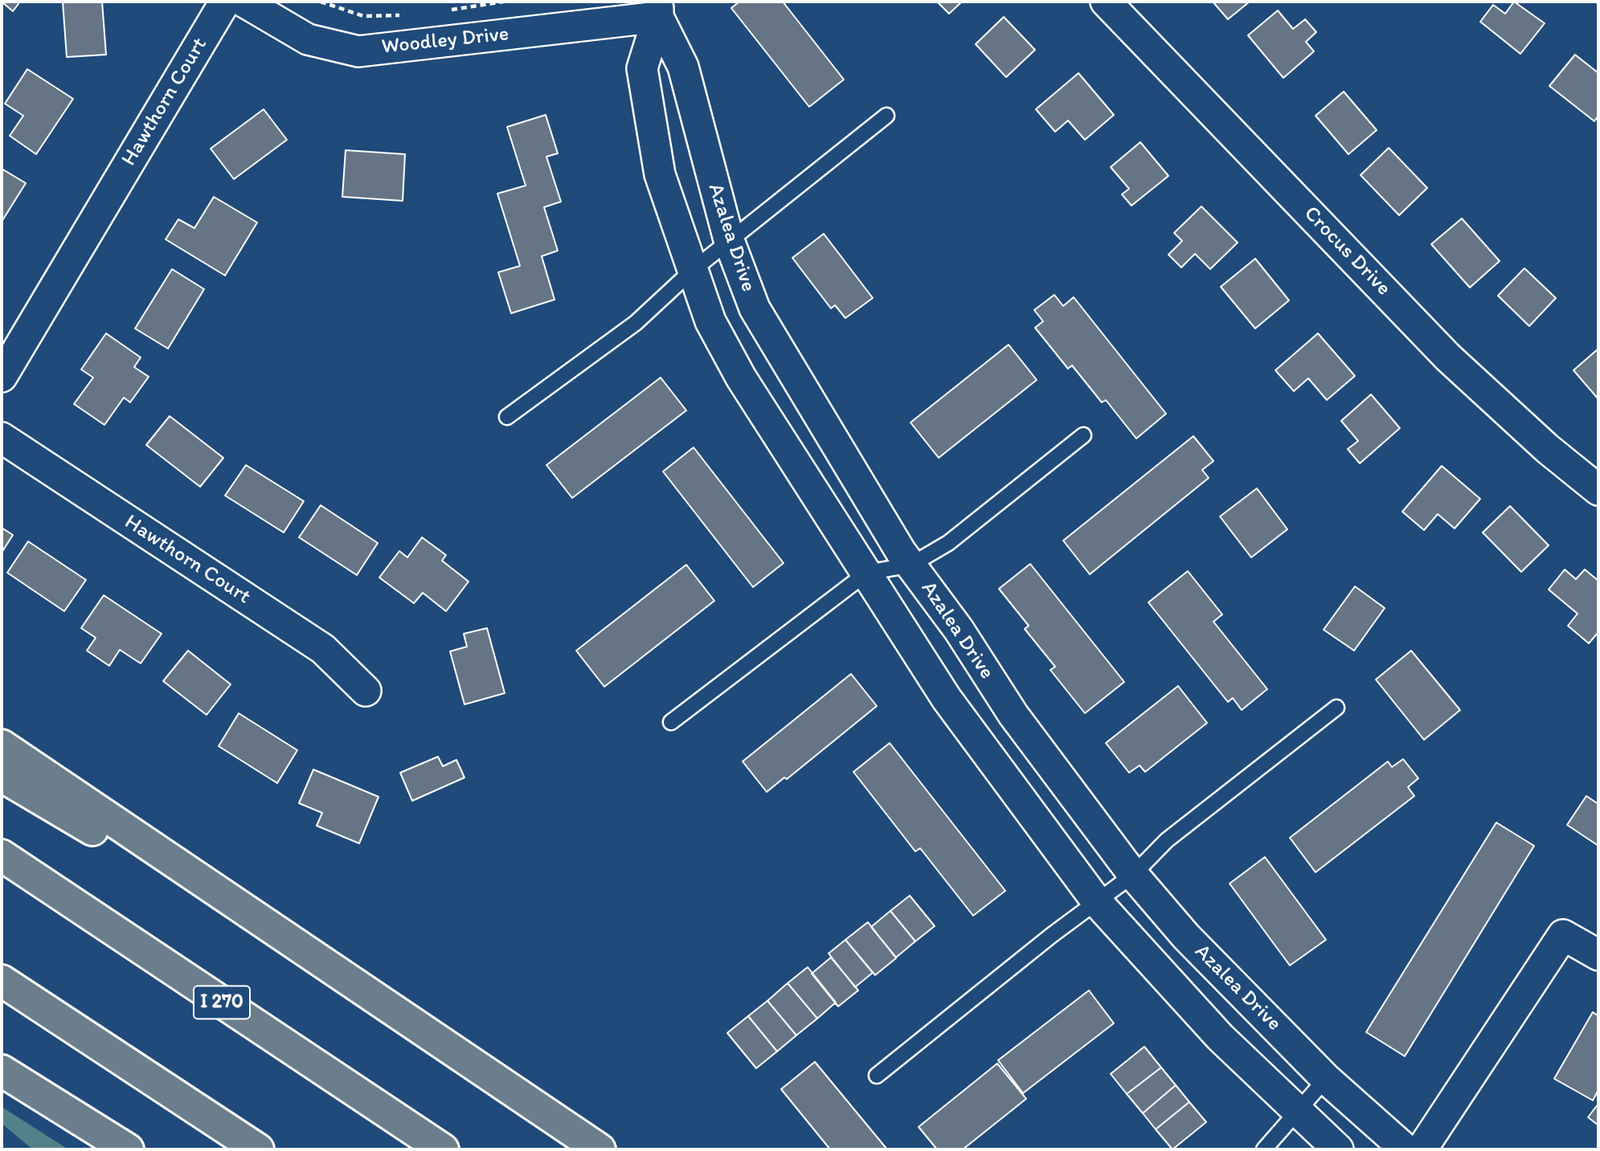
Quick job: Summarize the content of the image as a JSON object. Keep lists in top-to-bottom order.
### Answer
{
  "streets": {
    "highway": ["I 270"],
    "street": [
      "Woodley Drive",
      "Hawthorn Court",
      "Azalea Drive",
      "Crocus Drive"
    ]
  },
  "crossings": [
    ["Woodley Drive", "Azalea Drive"]
  ]
}
